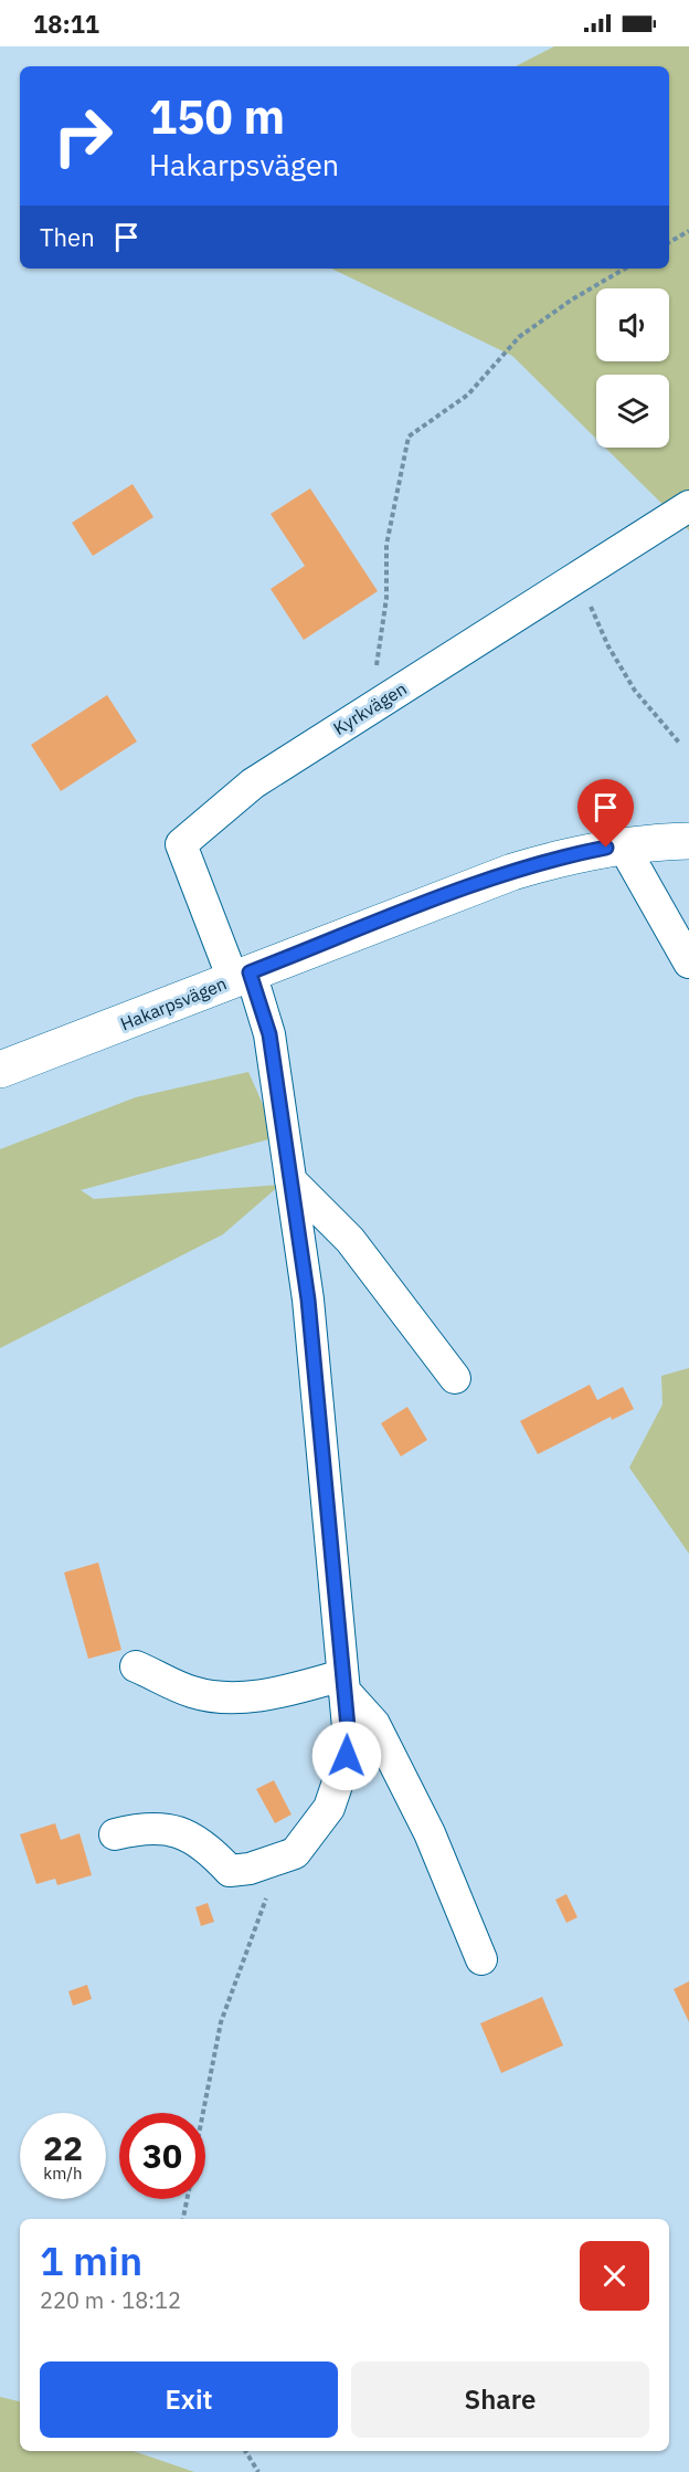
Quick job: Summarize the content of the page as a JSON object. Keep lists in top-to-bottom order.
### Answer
{
  "streets": {
    "street": ["Kyrkvägen", "Hakarpsvägen"]
  },
  "crossings": [
    ["Kyrkvägen", "Hakarpsvägen"]
  ],
  "page": {
    "status": "18:11",
    "turn": ["150 m", "Hakarpsvägen"],
    "then": "Then",
    "speed": "22 km/h",
    "limit": "30",
    "heading": ["1 min", "220 m · 18:12"],
    "buttons": ["Exit", "Share"]
  }
}
